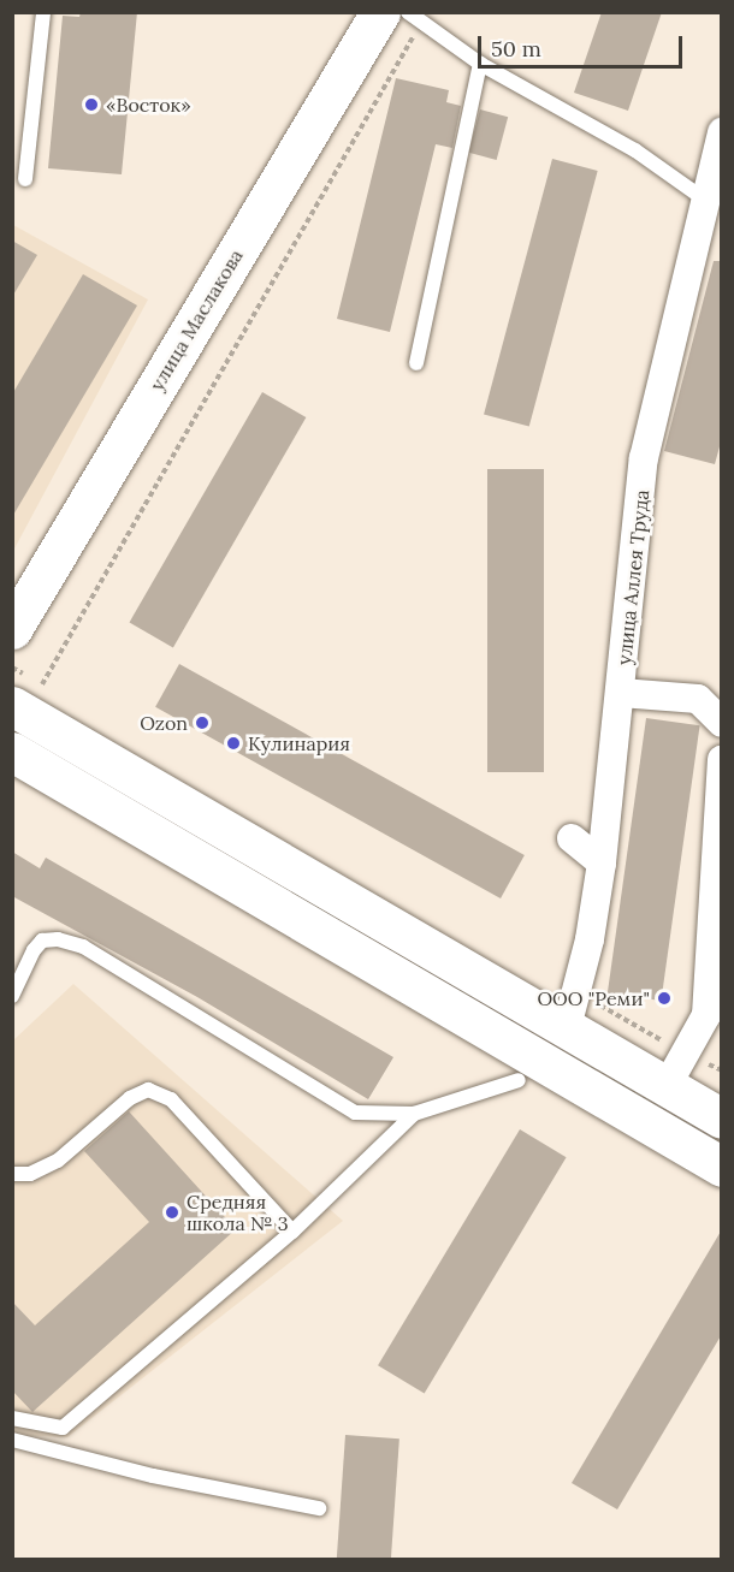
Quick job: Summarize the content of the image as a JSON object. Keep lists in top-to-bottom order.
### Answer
{
  "streets": {
    "street": ["улица Маслакова", "улица Аллея Труда"]
  },
  "places": [
    "«Восток»",
    "Ozon",
    "Кулинария",
    "ООО \"Реми\"",
    "Средняя школа № 3"
  ],
  "scale_bar": "50 m"
}
